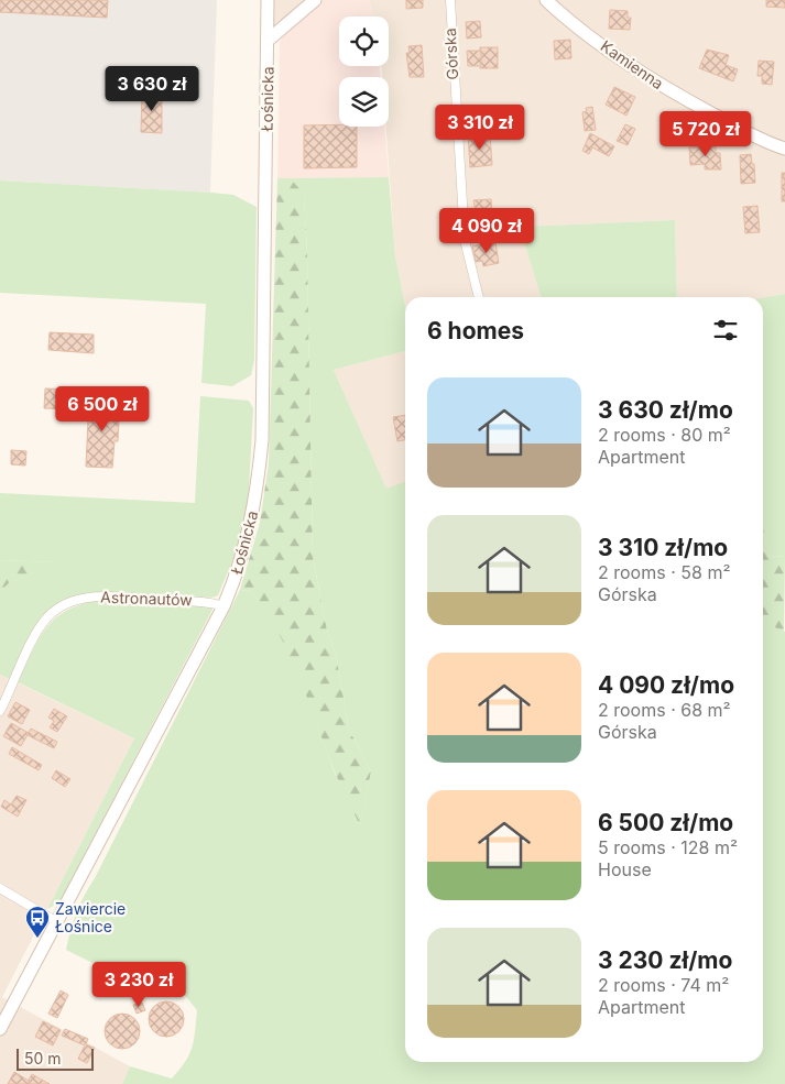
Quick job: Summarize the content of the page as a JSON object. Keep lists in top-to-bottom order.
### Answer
{
  "streets": {
    "street": [
      "Górska",
      "Kamienna",
      "Łośnicka",
      "Astronautów"
    ]
  },
  "crossings": [
    ["Łośnicka", "Astronautów"]
  ],
  "places": {
    "bus stop": ["Zawiercie Łośnice"]
  },
  "scale_bar": "50 m",
  "page": {
    "price": [
      "3 630 zł",
      "3 310 zł",
      "5 720 zł",
      "4 090 zł",
      "6 500 zł",
      "3 230 zł"
    ],
    "heading": "6 homes",
    "list": [
      {
        "name": "3 630 zł/mo",
        "note": "2 rooms · 80 m² · Apartment"
      },
      {
        "name": "3 310 zł/mo",
        "note": "2 rooms · 58 m² · Górska"
      },
      {
        "name": "4 090 zł/mo",
        "note": "2 rooms · 68 m² · Górska"
      },
      {
        "name": "6 500 zł/mo",
        "note": "5 rooms · 128 m² · House"
      },
      {
        "name": "3 230 zł/mo",
        "note": "2 rooms · 74 m² · Apartment"
      }
    ],
    "scale": "50 m"
  }
}
